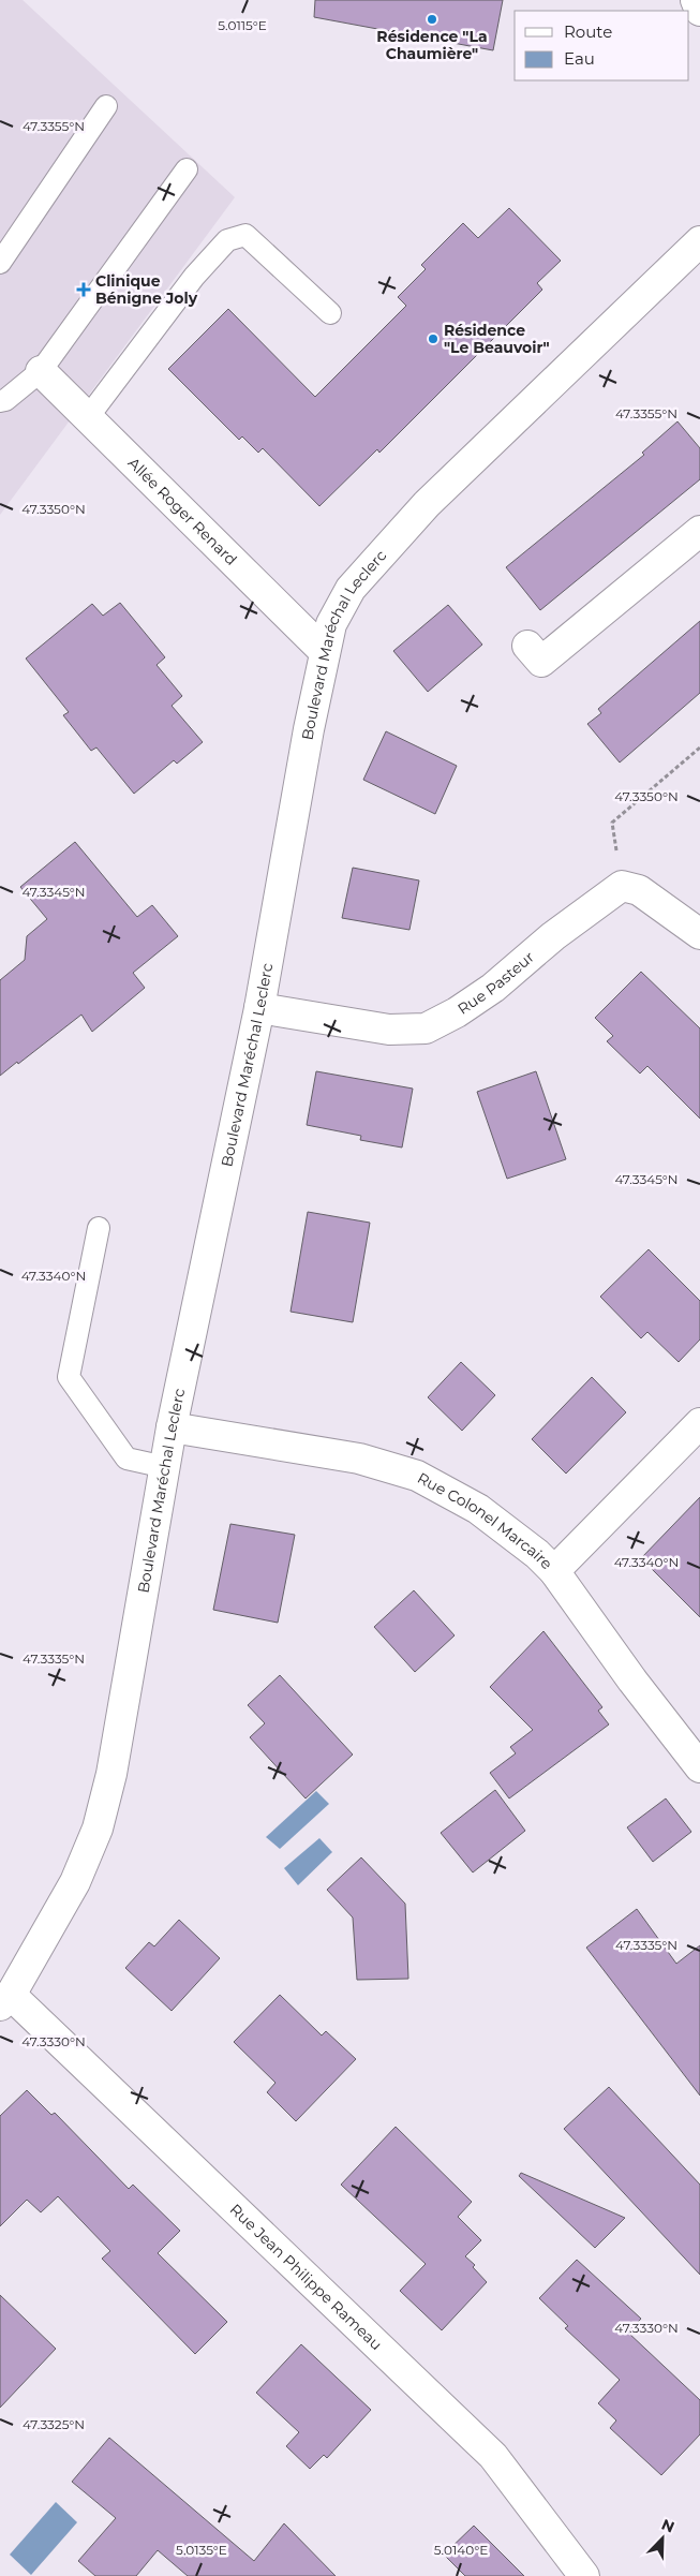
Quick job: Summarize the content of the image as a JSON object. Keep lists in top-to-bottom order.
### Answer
{
  "streets": {
    "street": [
      "Allée Roger Renard",
      "Boulevard Maréchal Leclerc",
      "Rue Pasteur",
      "Rue Colonel Marcaire",
      "Rue Jean Philippe Rameau"
    ]
  },
  "crossings": [
    ["Allée Roger Renard", "Boulevard Maréchal Leclerc"],
    ["Boulevard Maréchal Leclerc", "Rue Pasteur"],
    ["Boulevard Maréchal Leclerc", "Rue Colonel Marcaire"],
    ["Boulevard Maréchal Leclerc", "Rue Jean Philippe Rameau"]
  ],
  "places": {
    "other": ["Résidence \"La Chaumière\"", "Résidence \"Le Beauvoir\""],
    "health": ["Clinique Bénigne Joly"]
  },
  "legend": ["Route", "Eau"],
  "north": "top right",
  "coordinates": [
    "5.0115°E",
    "47.3355°N",
    "47.3350°N",
    "47.3345°N",
    "47.3340°N",
    "47.3335°N",
    "47.3330°N",
    "47.3325°N",
    "5.0135°E",
    "5.0140°E"
  ]
}
